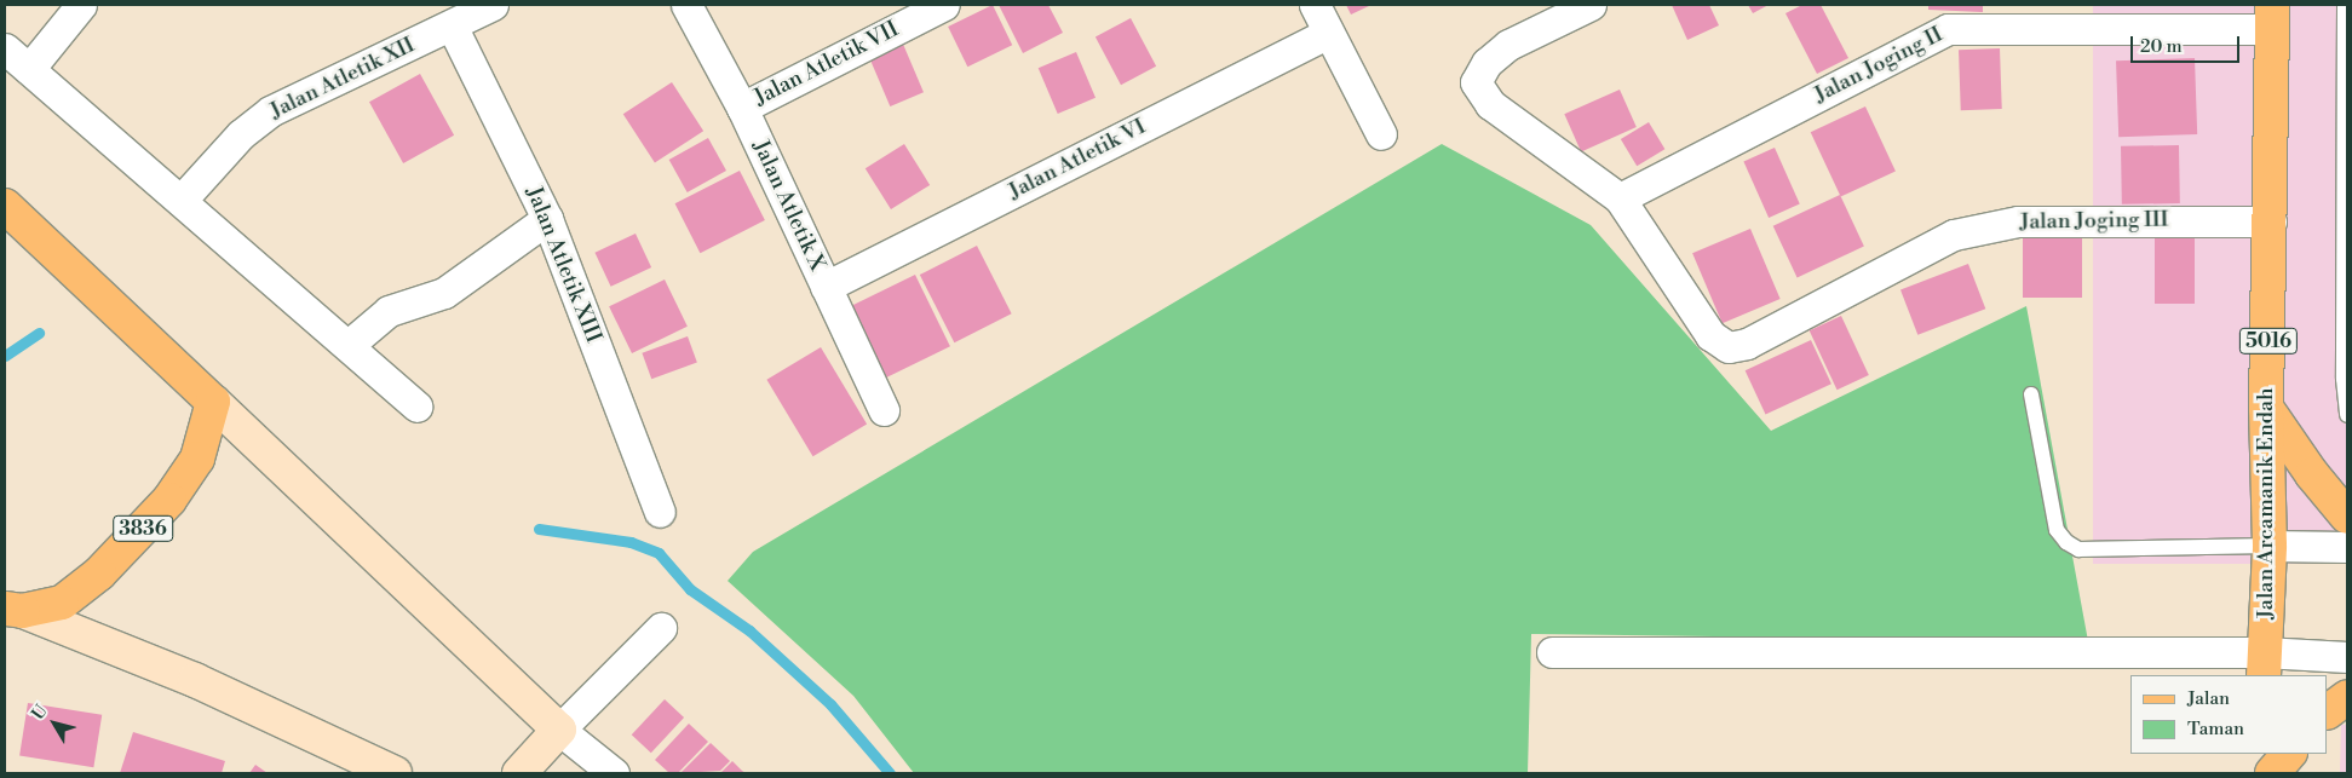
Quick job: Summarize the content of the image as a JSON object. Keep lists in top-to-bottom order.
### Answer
{
  "streets": {
    "main road": ["5016", "Jalan Arcamanik Endah", "3836"],
    "street": [
      "Jalan Atletik VII",
      "Jalan Joging II",
      "Jalan Atletik XII",
      "Jalan Atletik VI",
      "Jalan Atletik X",
      "Jalan Joging III",
      "Jalan Atletik XIII"
    ]
  },
  "crossings": [
    ["Jalan Atletik VII", "Jalan Atletik X"],
    ["Jalan Joging II", "Jalan Joging III"],
    ["Jalan Joging II", "Jalan Arcamanik Endah"],
    ["Jalan Atletik XII", "Jalan Atletik XIII"],
    ["Jalan Atletik VI", "Jalan Atletik X"],
    ["Jalan Joging III", "Jalan Arcamanik Endah"]
  ],
  "legend": ["Jalan", "Taman"],
  "scale_bar": "20 m",
  "north": "top left"
}
